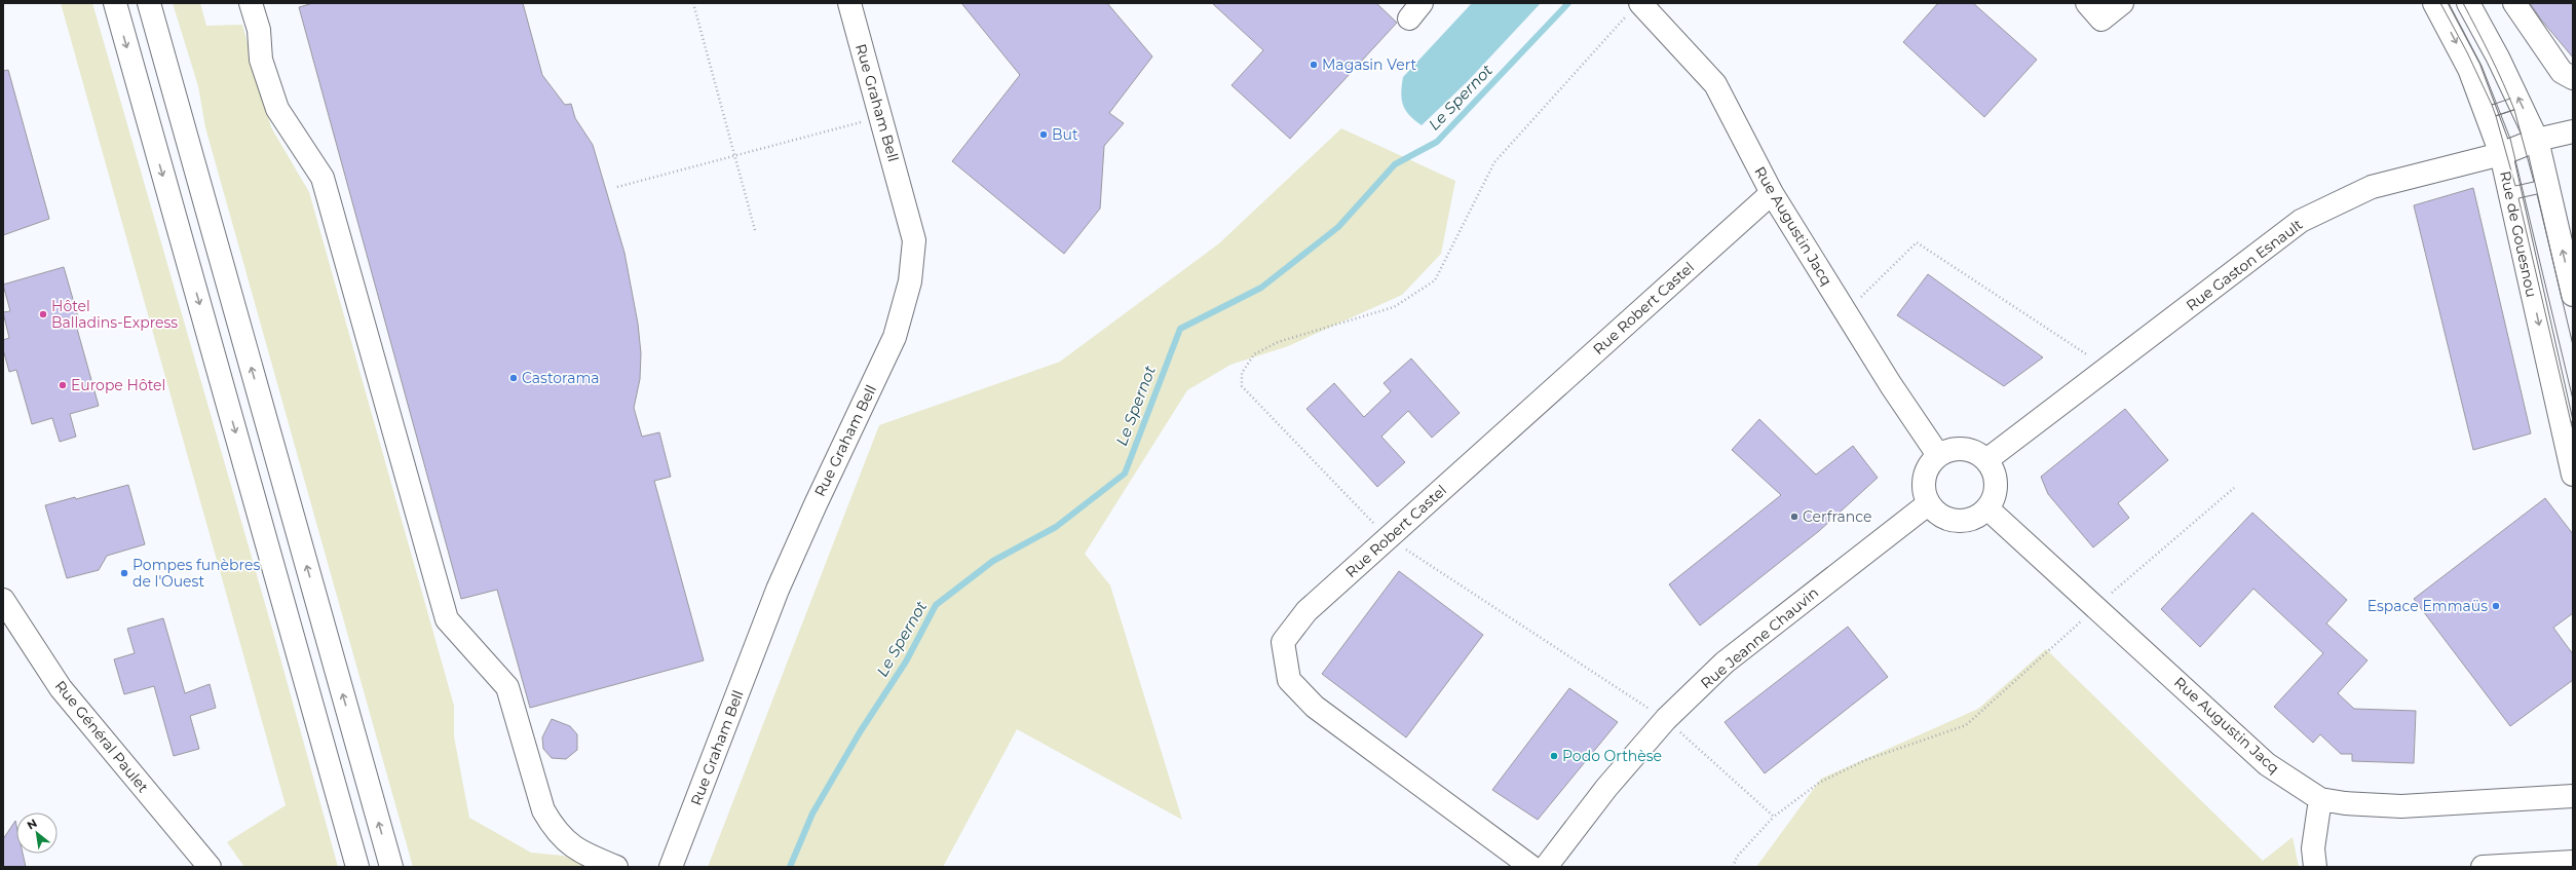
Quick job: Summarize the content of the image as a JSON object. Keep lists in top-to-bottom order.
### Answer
{
  "streets": {
    "main road": [
      "Rue Graham Bell",
      "Rue Augustin Jacq",
      "Rue de Gouesnou",
      "Rue Gaston Esnault",
      "Rue Robert Castel",
      "Rue Jeanne Chauvin",
      "Rue Général Paulet"
    ]
  },
  "crossings": [
    ["Rue Augustin Jacq", "Rue Gaston Esnault"],
    ["Rue Augustin Jacq", "Rue Robert Castel"],
    ["Rue Augustin Jacq", "Rue Jeanne Chauvin"],
    ["Rue de Gouesnou", "Rue Gaston Esnault"],
    ["Rue Gaston Esnault", "Rue Jeanne Chauvin"]
  ],
  "water": ["Le Spernot"],
  "places": [
    "Magasin Vert",
    "But",
    "Hôtel Balladins-Express",
    "Castorama",
    "Europe Hôtel",
    "Cerfrance",
    "Pompes funèbres de l'Ouest",
    "Espace Emmaüs",
    "Podo Orthèse"
  ],
  "north": "top left"
}
